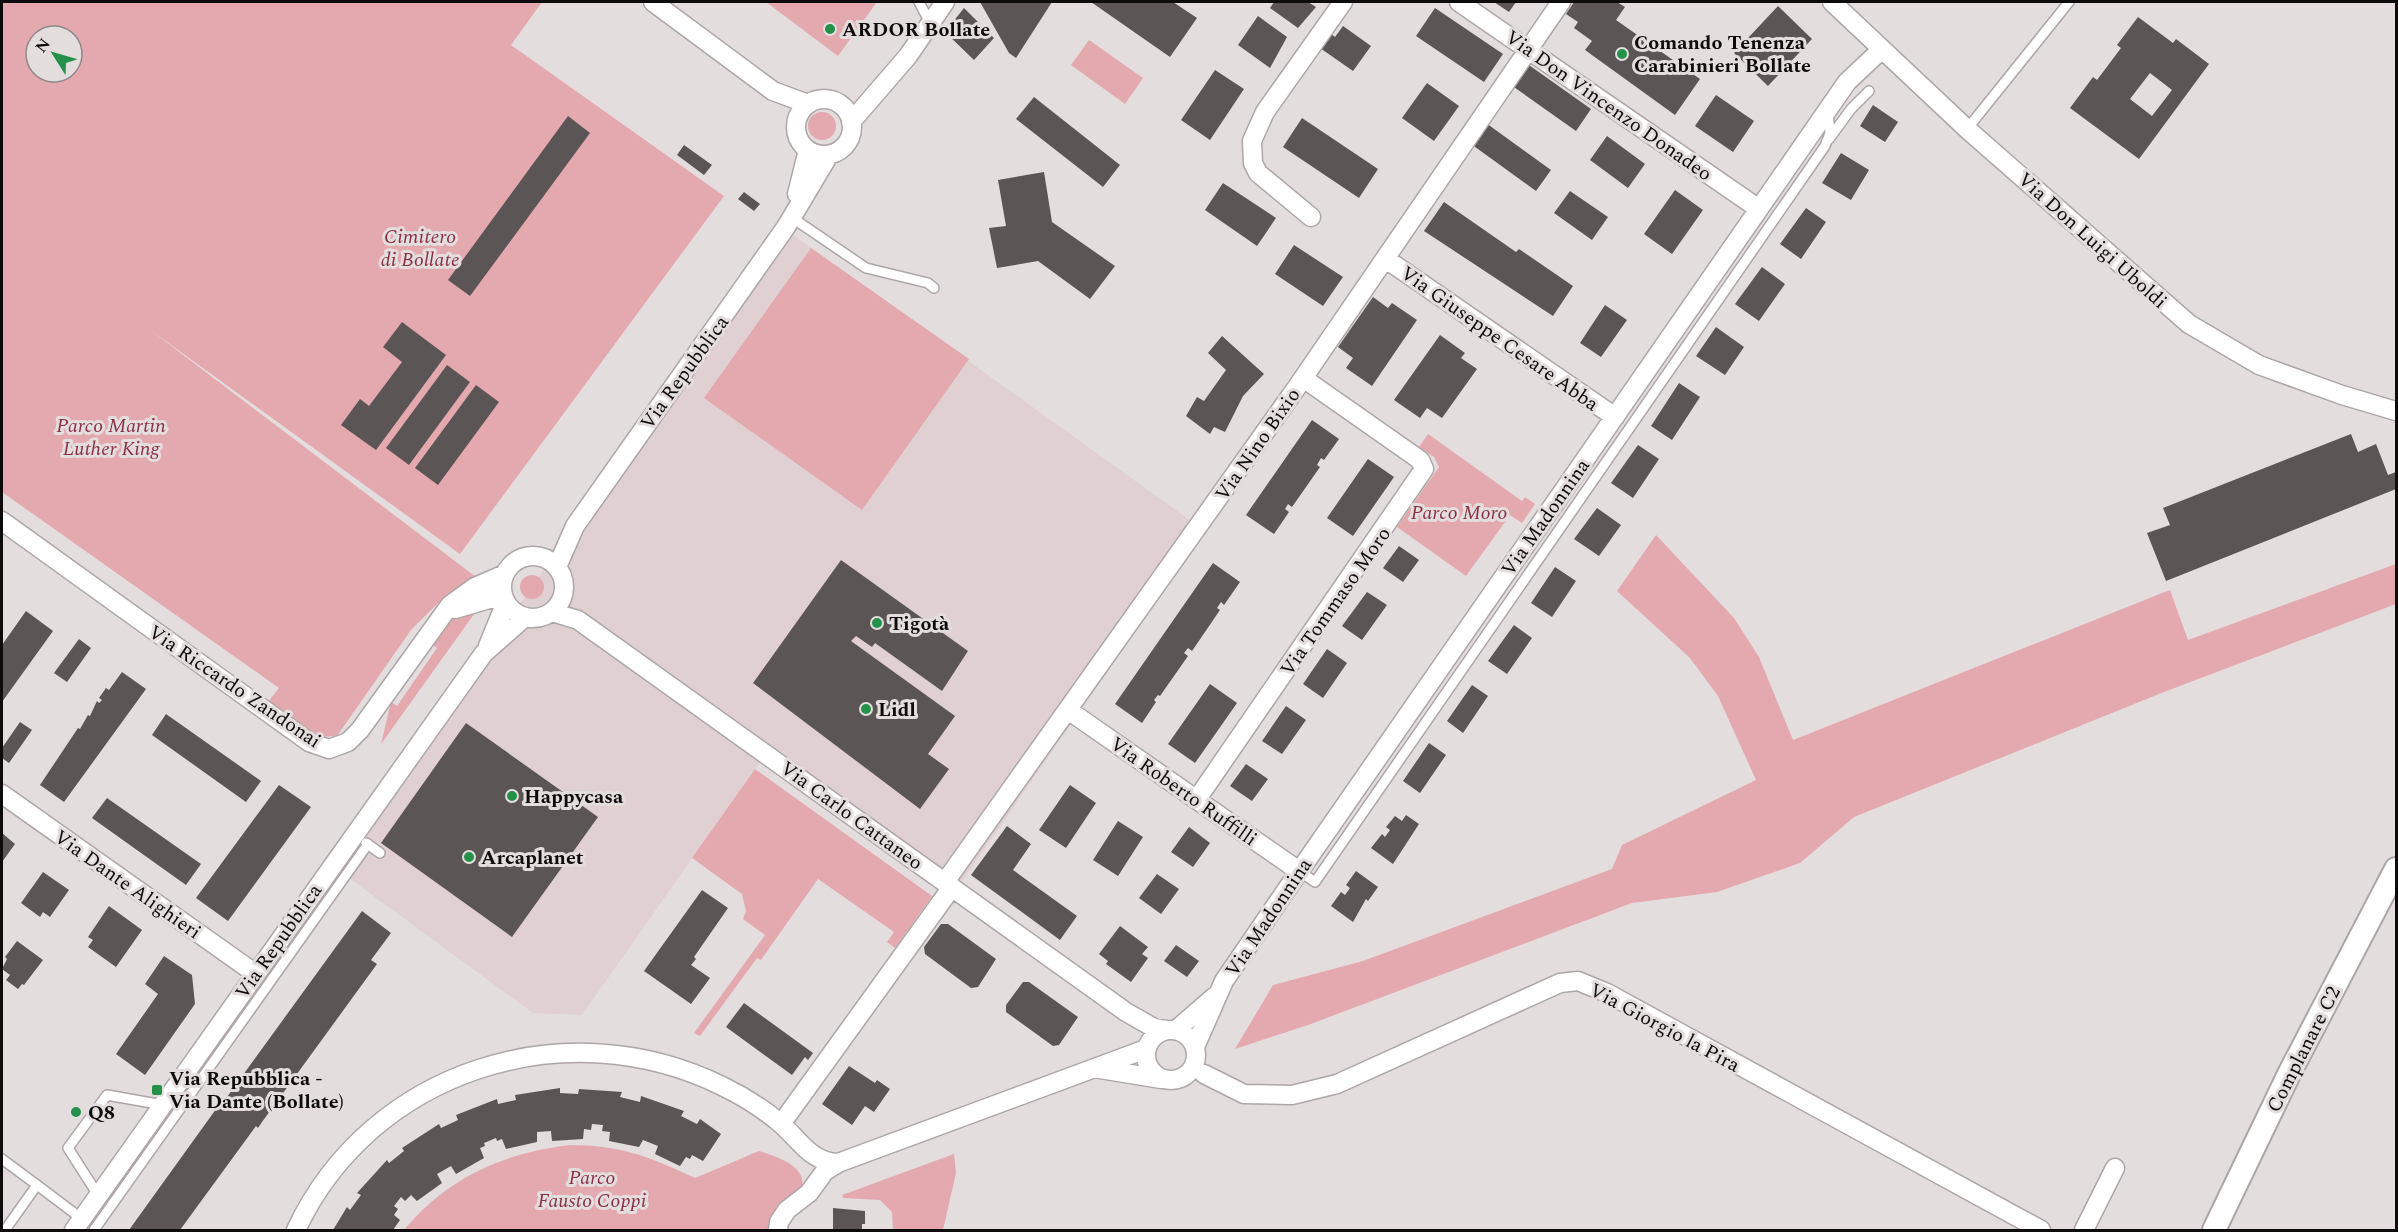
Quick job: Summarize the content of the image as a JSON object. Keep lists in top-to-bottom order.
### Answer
{
  "streets": {
    "street": [
      "Via Don Vincenzo Donadeo",
      "Via Don Luigi Uboldi",
      "Via Giuseppe Cesare Abba",
      "Via Repubblica",
      "Via Nino Bixio",
      "Via Madonnina",
      "Via Tommaso Moro",
      "Via Riccardo Zandonai",
      "Via Roberto Ruffilli",
      "Via Carlo Cattaneo",
      "Via Dante Alighieri",
      "Via Giorgio la Pira",
      "Complanare C2"
    ]
  },
  "crossings": [
    ["Via Don Vincenzo Donadeo", "Via Nino Bixio"],
    ["Via Don Vincenzo Donadeo", "Via Madonnina"],
    ["Via Don Luigi Uboldi", "Via Madonnina"],
    ["Via Giuseppe Cesare Abba", "Via Nino Bixio"],
    ["Via Giuseppe Cesare Abba", "Via Madonnina"],
    ["Via Repubblica", "Via Riccardo Zandonai"],
    ["Via Repubblica", "Via Carlo Cattaneo"],
    ["Via Repubblica", "Via Dante Alighieri"],
    ["Via Nino Bixio", "Via Tommaso Moro"],
    ["Via Nino Bixio", "Via Roberto Ruffilli"],
    ["Via Nino Bixio", "Via Carlo Cattaneo"],
    ["Via Madonnina", "Via Roberto Ruffilli"],
    ["Via Madonnina", "Via Carlo Cattaneo"],
    ["Via Tommaso Moro", "Via Roberto Ruffilli"],
    ["Via Riccardo Zandonai", "Via Carlo Cattaneo"]
  ],
  "parks": [
    "Cimitero di Bollate",
    "Parco Martin Luther King",
    "Parco Moro",
    "Parco Fausto Coppi"
  ],
  "places": {
    "other": [
      "ARDOR Bollate",
      "Comando Tenenza Carabinieri Bollate",
      "Tigotà",
      "Lidl",
      "Happycasa",
      "Arcaplanet",
      "Q8"
    ],
    "transit": ["Via Repubblica - Via Dante (Bollate)"]
  },
  "north": "top left"
}
